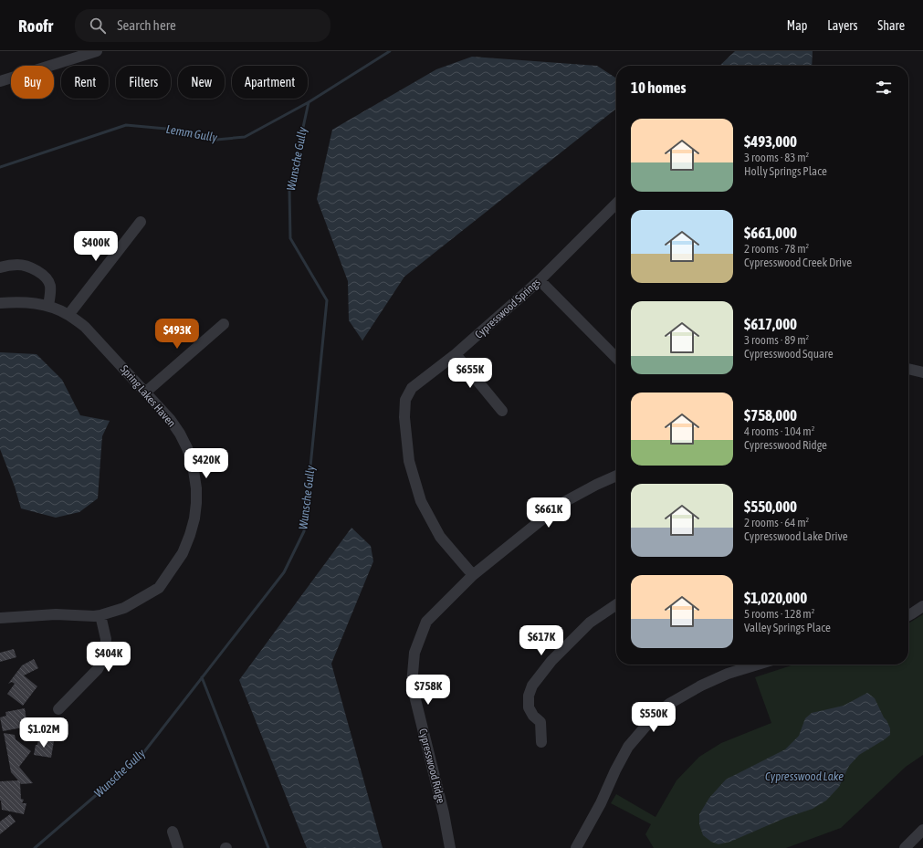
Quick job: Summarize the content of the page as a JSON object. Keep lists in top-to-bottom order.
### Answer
{
  "streets": {
    "street": ["Cypresswood Springs", "Spring Lakes Haven", "Cypresswood Ridge"]
  },
  "crossings": [
    ["Cypresswood Springs", "Cypresswood Ridge"]
  ],
  "water": ["Lemm Gully", "Wunsche Gully", "Cypresswood Lake"],
  "page": {
    "header": "Roofr",
    "search": "Search here",
    "nav": ["Map", "Layers", "Share"],
    "chip": [
      "Buy",
      "Rent",
      "Filters",
      "New",
      "Apartment"
    ],
    "heading": "10 homes",
    "list": [
      {
        "name": "$493,000",
        "note": "3 rooms · 83 m² · Holly Springs Place"
      },
      {
        "name": "$661,000",
        "note": "2 rooms · 78 m² · Cypresswood Creek Drive"
      },
      {
        "name": "$617,000",
        "note": "3 rooms · 89 m² · Cypresswood Square"
      },
      {
        "name": "$758,000",
        "note": "4 rooms · 104 m² · Cypresswood Ridge"
      },
      {
        "name": "$550,000",
        "note": "2 rooms · 64 m² · Cypresswood Lake Drive"
      },
      {
        "name": "$1,020,000",
        "note": "5 rooms · 128 m² · Valley Springs Place"
      }
    ],
    "price": [
      "$400K",
      "$493K",
      "$655K",
      "$420K",
      "$661K",
      "$617K",
      "$404K",
      "$758K",
      "$550K",
      "$1.02M"
    ]
  }
}
